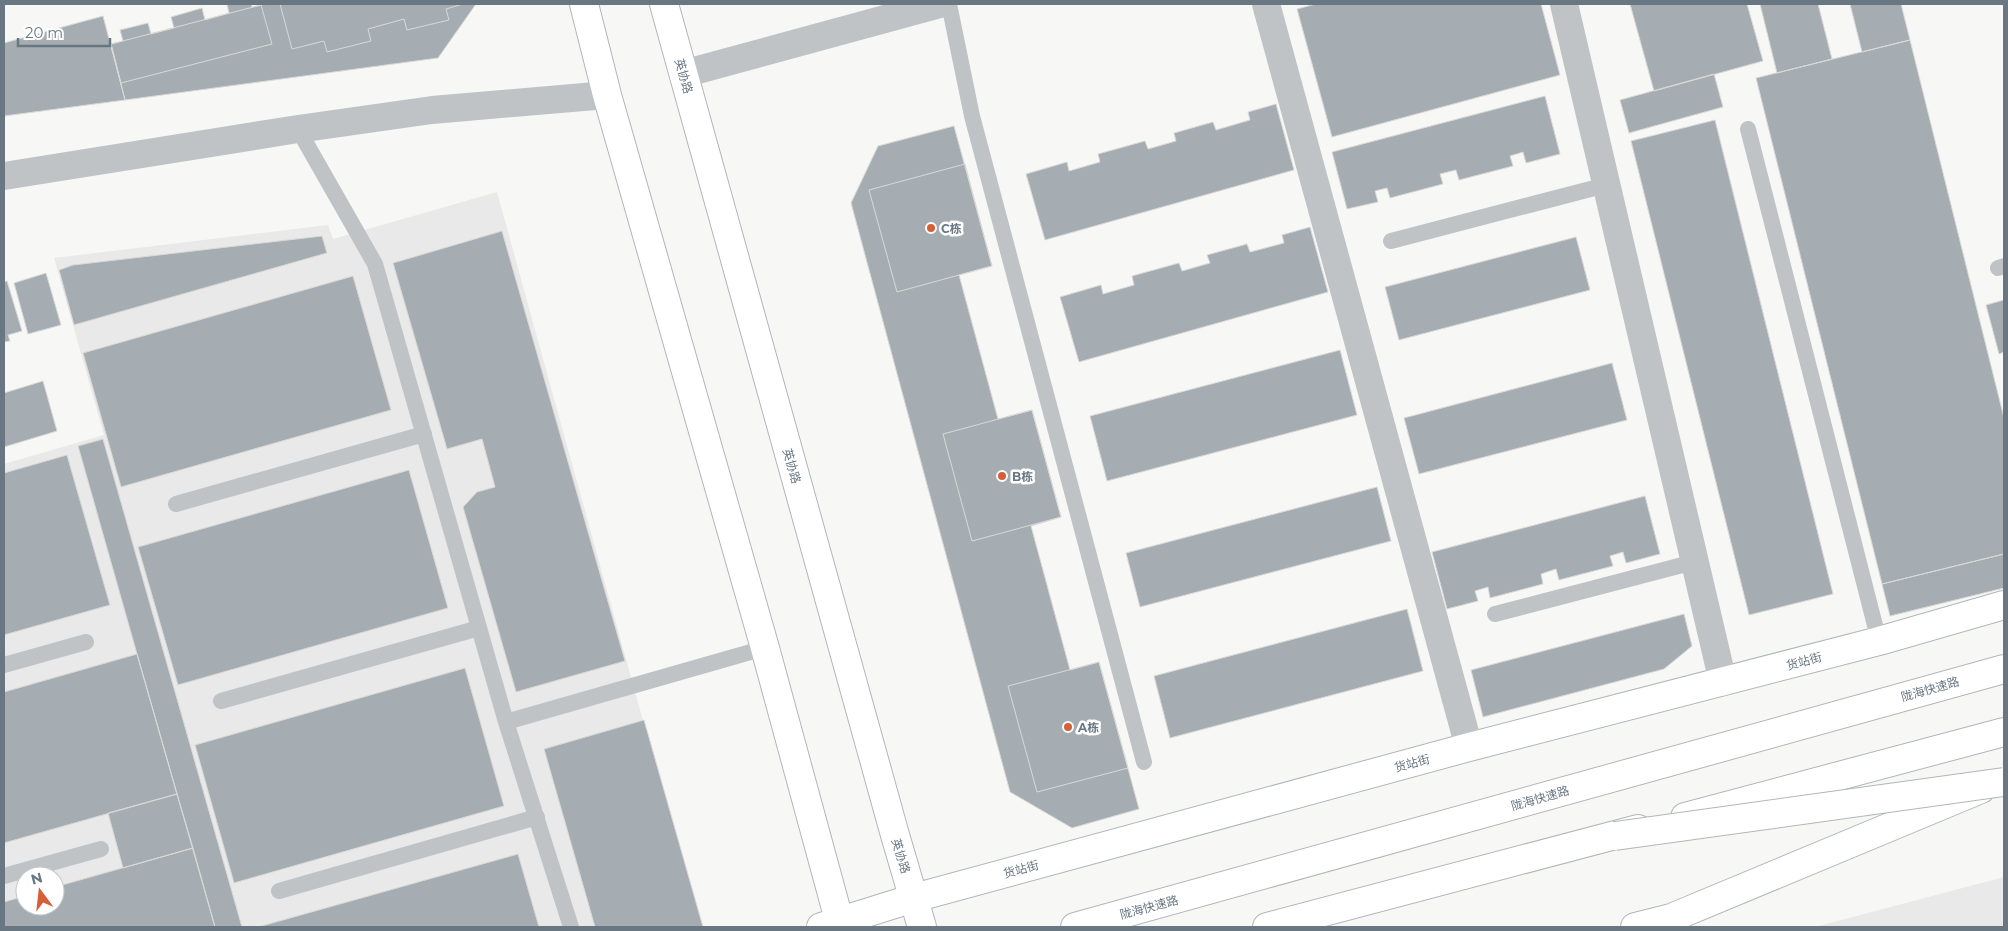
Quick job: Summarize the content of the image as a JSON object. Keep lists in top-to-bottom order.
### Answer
{
  "streets": {
    "main road": ["英协路", "货站街", "陇海快速路"]
  },
  "crossings": [
    ["英协路", "货站街"]
  ],
  "places": ["C栋", "B栋", "A栋"],
  "scale_bar": "20 m",
  "north": "top"
}
